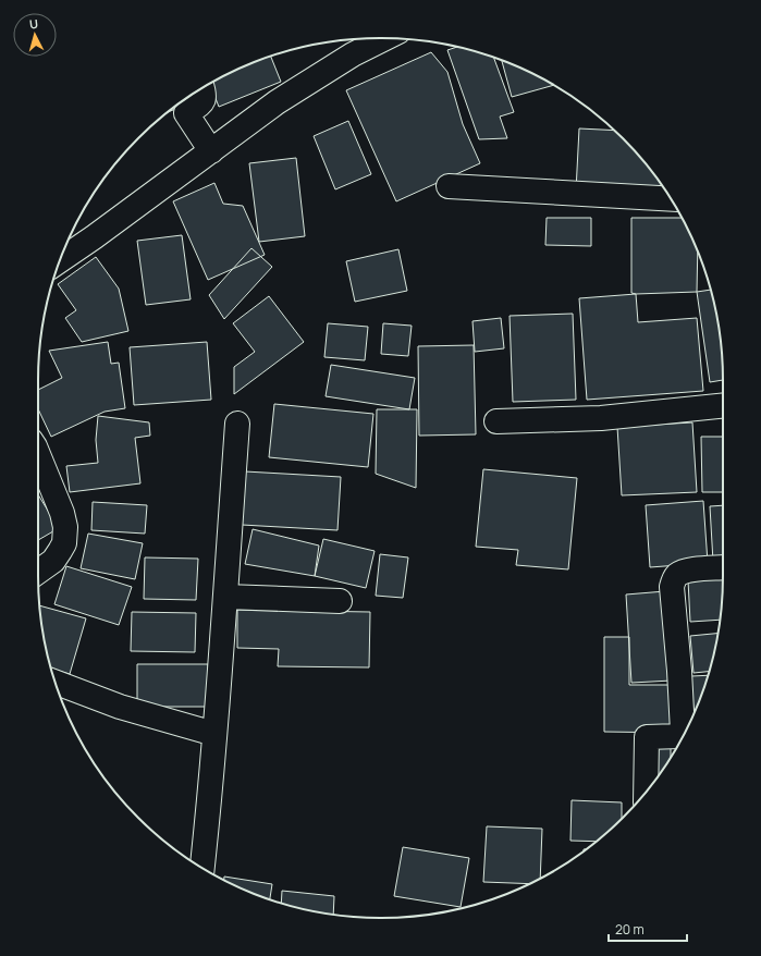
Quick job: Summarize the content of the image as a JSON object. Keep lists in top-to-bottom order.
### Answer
{
  "scale_bar": "20 m",
  "north": "top"
}
